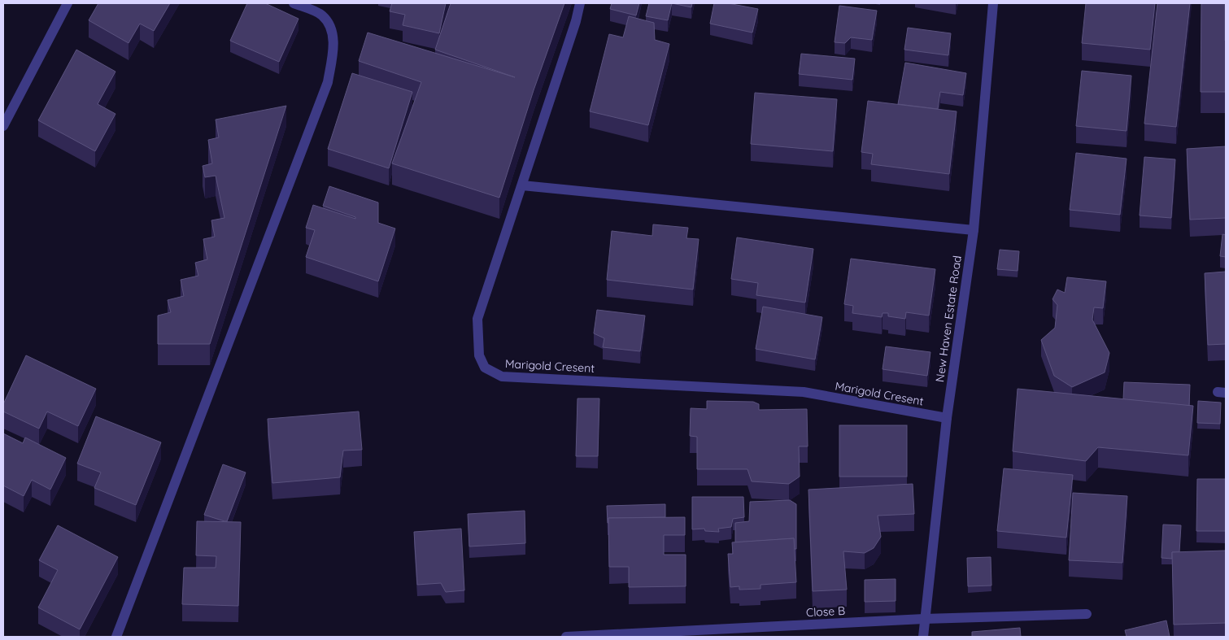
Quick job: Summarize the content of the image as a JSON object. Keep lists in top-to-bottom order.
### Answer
{
  "streets": {
    "street": ["New Haven Estate Road", "Marigold Cresent", "Close B"]
  },
  "crossings": [
    ["New Haven Estate Road", "Marigold Cresent"],
    ["New Haven Estate Road", "Close B"]
  ]
}
